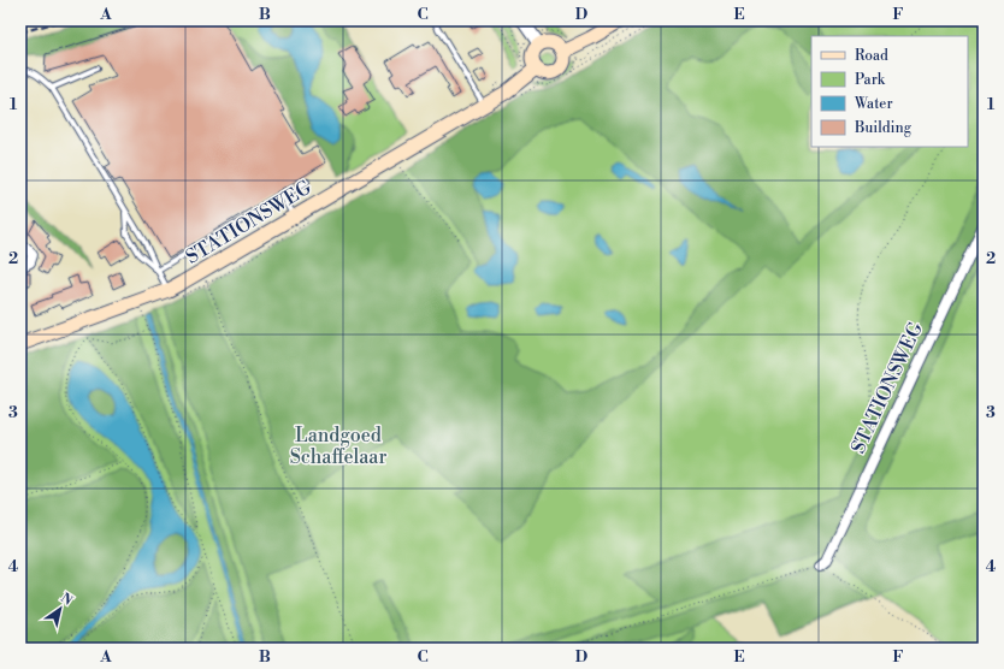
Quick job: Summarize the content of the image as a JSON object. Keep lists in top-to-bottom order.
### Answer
{
  "streets": {
    "main road": ["STATIONSWEG"]
  },
  "parks": ["Landgoed Schaffelaar"],
  "legend": [
    "Road",
    "Park",
    "Water",
    "Building"
  ],
  "north": "top right",
  "grid": {
    "columns": [
      "A",
      "B",
      "C",
      "D",
      "E",
      "F"
    ],
    "rows": [
      "1",
      "2",
      "3",
      "4"
    ]
  }
}
